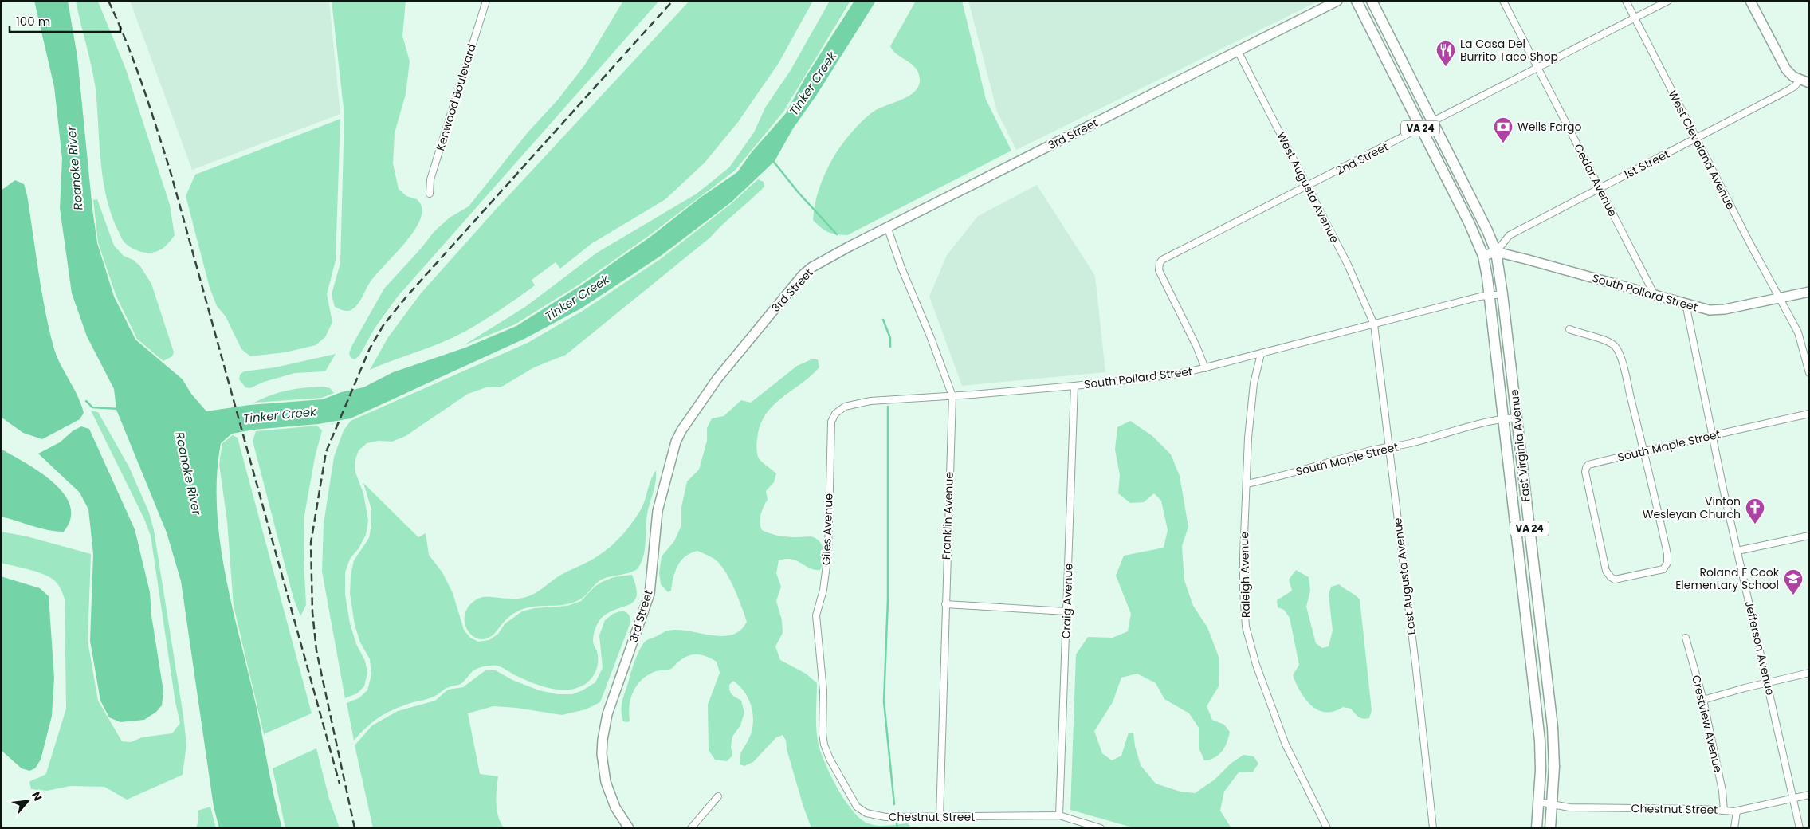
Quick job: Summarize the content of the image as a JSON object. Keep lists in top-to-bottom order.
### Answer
{
  "streets": {
    "main road": ["VA 24", "East Virginia Avenue"],
    "street": [
      "Kenwood Boulevard",
      "3rd Street",
      "West Cleveland Avenue",
      "2nd Street",
      "1st Street",
      "Cedar Avenue",
      "West Augusta Avenue",
      "South Pollard Street",
      "South Maple Street",
      "Franklin Avenue",
      "Giles Avenue",
      "Raleigh Avenue",
      "East Augusta Avenue",
      "Craig Avenue",
      "Jefferson Avenue",
      "Crestview Avenue",
      "Chestnut Street"
    ]
  },
  "crossings": [
    ["VA 24", "2nd Street"],
    ["VA 24", "1st Street"],
    ["VA 24", "South Pollard Street"],
    ["VA 24", "East Virginia Avenue"],
    ["VA 24", "Chestnut Street"],
    ["3rd Street", "West Augusta Avenue"],
    ["3rd Street", "Franklin Avenue"],
    ["West Cleveland Avenue", "2nd Street"],
    ["West Cleveland Avenue", "1st Street"],
    ["West Cleveland Avenue", "South Pollard Street"],
    ["2nd Street", "Cedar Avenue"],
    ["2nd Street", "West Augusta Avenue"],
    ["2nd Street", "South Pollard Street"],
    ["1st Street", "Cedar Avenue"],
    ["1st Street", "South Pollard Street"],
    ["1st Street", "East Virginia Avenue"],
    ["Cedar Avenue", "South Pollard Street"],
    ["West Augusta Avenue", "South Pollard Street"],
    ["West Augusta Avenue", "East Augusta Avenue"],
    ["South Pollard Street", "East Virginia Avenue"],
    ["South Pollard Street", "Franklin Avenue"],
    ["South Pollard Street", "Giles Avenue"],
    ["South Pollard Street", "Raleigh Avenue"],
    ["South Pollard Street", "East Augusta Avenue"],
    ["South Pollard Street", "Craig Avenue"],
    ["South Pollard Street", "Jefferson Avenue"],
    ["East Virginia Avenue", "South Maple Street"],
    ["East Virginia Avenue", "Chestnut Street"],
    ["South Maple Street", "Raleigh Avenue"],
    ["South Maple Street", "East Augusta Avenue"],
    ["South Maple Street", "Jefferson Avenue"],
    ["Franklin Avenue", "Chestnut Street"],
    ["Giles Avenue", "Chestnut Street"],
    ["Craig Avenue", "Chestnut Street"],
    ["Jefferson Avenue", "Chestnut Street"],
    ["Crestview Avenue", "Chestnut Street"]
  ],
  "water": ["Tinker Creek", "Roanoke River"],
  "places": {
    "restaurant": ["La Casa Del Burrito Taco Shop"],
    "bank": ["Wells Fargo"],
    "church": ["Vinton Wesleyan Church"],
    "school or university": ["Roland E Cook Elementary School"]
  },
  "scale_bar": "100 m",
  "north": "top right"
}
